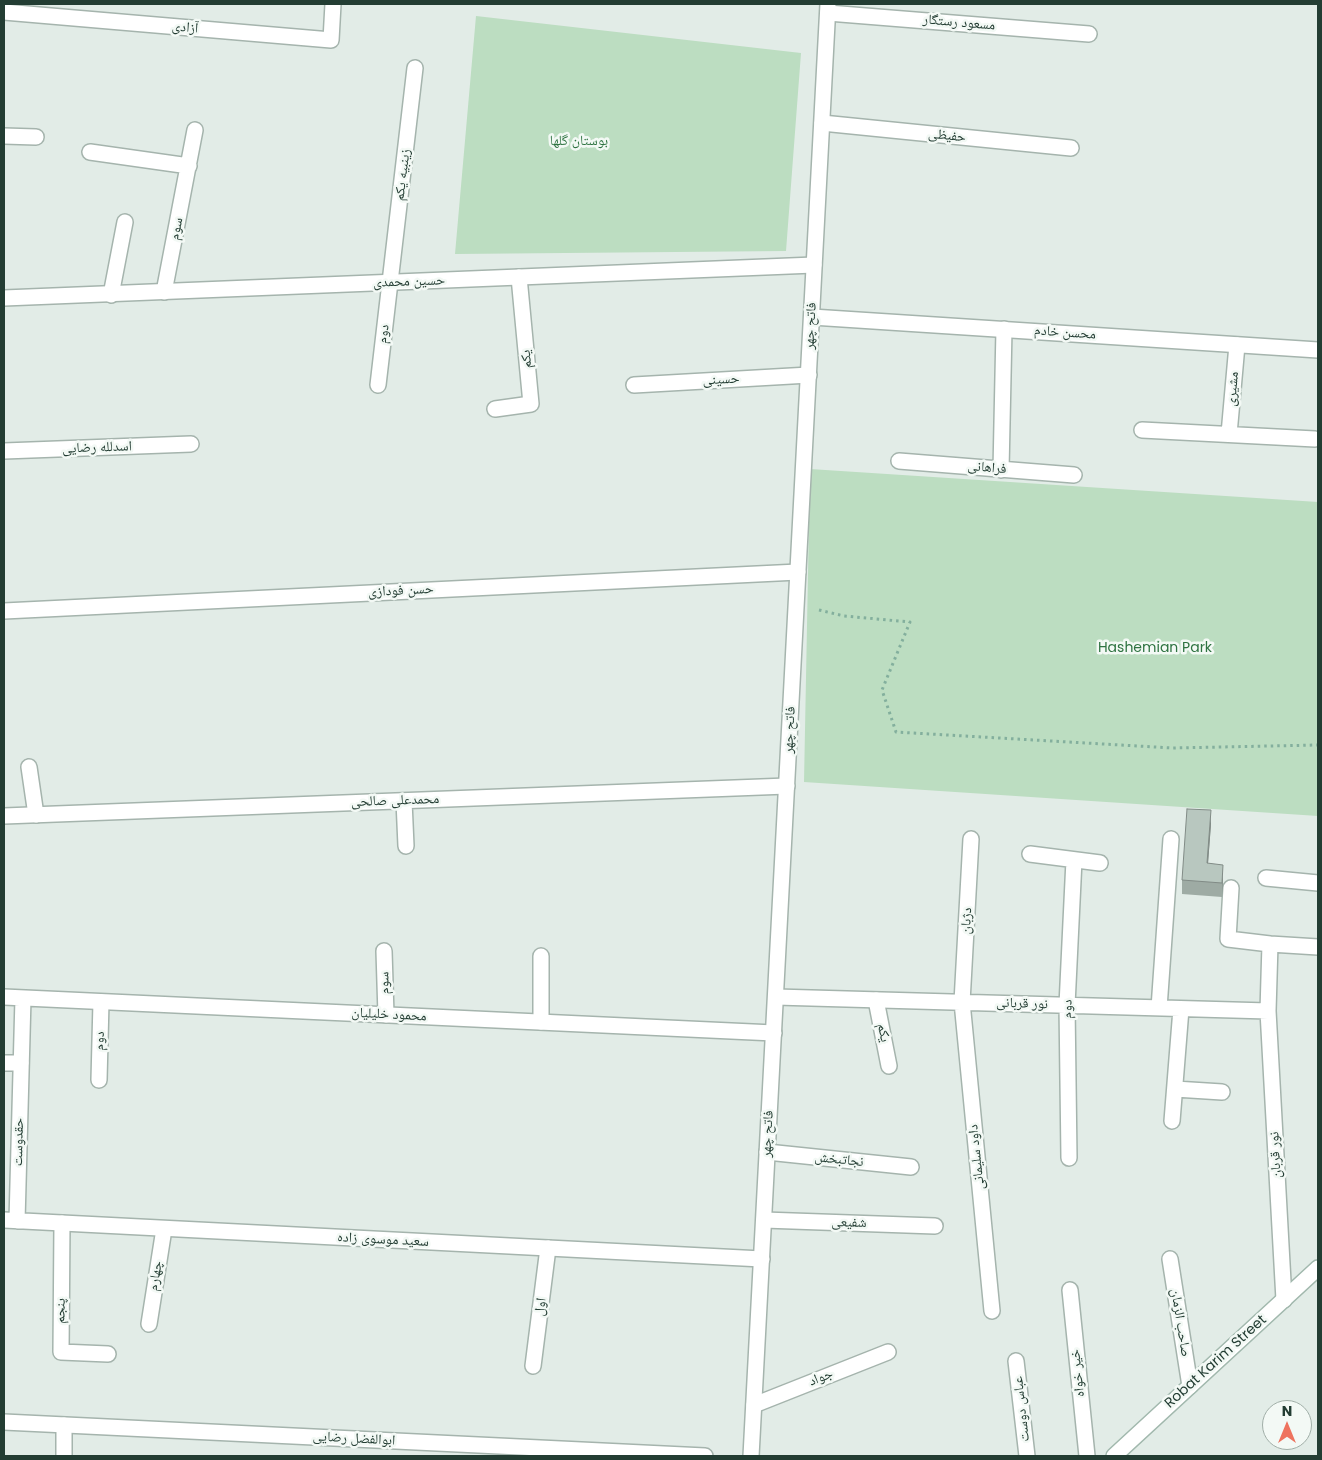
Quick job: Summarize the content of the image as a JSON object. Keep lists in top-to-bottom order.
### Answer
{
  "streets": {
    "street": [
      "مسعود رستگار",
      "آزادی",
      "حفیظی",
      "زینبیه یکم",
      "سوم",
      "حسین محمدی",
      "فاتح چهر",
      "محسن خادم",
      "دوم",
      "یکم",
      "حسینی",
      "مشیری",
      "اسدلله رضایی",
      "فراهانی",
      "حسن فودازی",
      "محمدعلی صالحی",
      "دژبان",
      "نور قربانی",
      "محمود خلیلیان",
      "حقدوست",
      "نور قربان",
      "داود سلیمانی",
      "نجاتبخش",
      "شفیعی",
      "سعید موسوی زاده",
      "چهارم",
      "اول",
      "پنجم",
      "صاحب الزمان",
      "Robat Karim Street",
      "خیر خواه",
      "جواد",
      "عباس دوست",
      "ابوالفضل رضایی"
    ]
  },
  "crossings": [
    ["مسعود رستگار", "فاتح چهر"],
    ["حفیظی", "فاتح چهر"],
    ["زینبیه یکم", "حسین محمدی"],
    ["زینبیه یکم", "دوم"],
    ["سوم", "حسین محمدی"],
    ["سوم", "محمود خلیلیان"],
    ["حسین محمدی", "فاتح چهر"],
    ["حسین محمدی", "دوم"],
    ["حسین محمدی", "یکم"],
    ["فاتح چهر", "محسن خادم"],
    ["فاتح چهر", "حسینی"],
    ["فاتح چهر", "حسن فودازی"],
    ["فاتح چهر", "محمدعلی صالحی"],
    ["فاتح چهر", "نور قربانی"],
    ["فاتح چهر", "محمود خلیلیان"],
    ["فاتح چهر", "نجاتبخش"],
    ["فاتح چهر", "شفیعی"],
    ["فاتح چهر", "سعید موسوی زاده"],
    ["فاتح چهر", "جواد"],
    ["محسن خادم", "مشیری"],
    ["دوم", "نور قربانی"],
    ["دوم", "محمود خلیلیان"],
    ["یکم", "نور قربانی"],
    ["دژبان", "نور قربانی"],
    ["دژبان", "داود سلیمانی"],
    ["نور قربانی", "نور قربان"],
    ["نور قربانی", "داود سلیمانی"],
    ["محمود خلیلیان", "حقدوست"],
    ["حقدوست", "سعید موسوی زاده"],
    ["نور قربان", "Robat Karim Street"],
    ["سعید موسوی زاده", "چهارم"],
    ["سعید موسوی زاده", "اول"],
    ["سعید موسوی زاده", "پنجم"],
    ["صاحب الزمان", "Robat Karim Street"]
  ],
  "parks": ["بوستان گلها", "Hashemian Park"],
  "north": "top"
}
